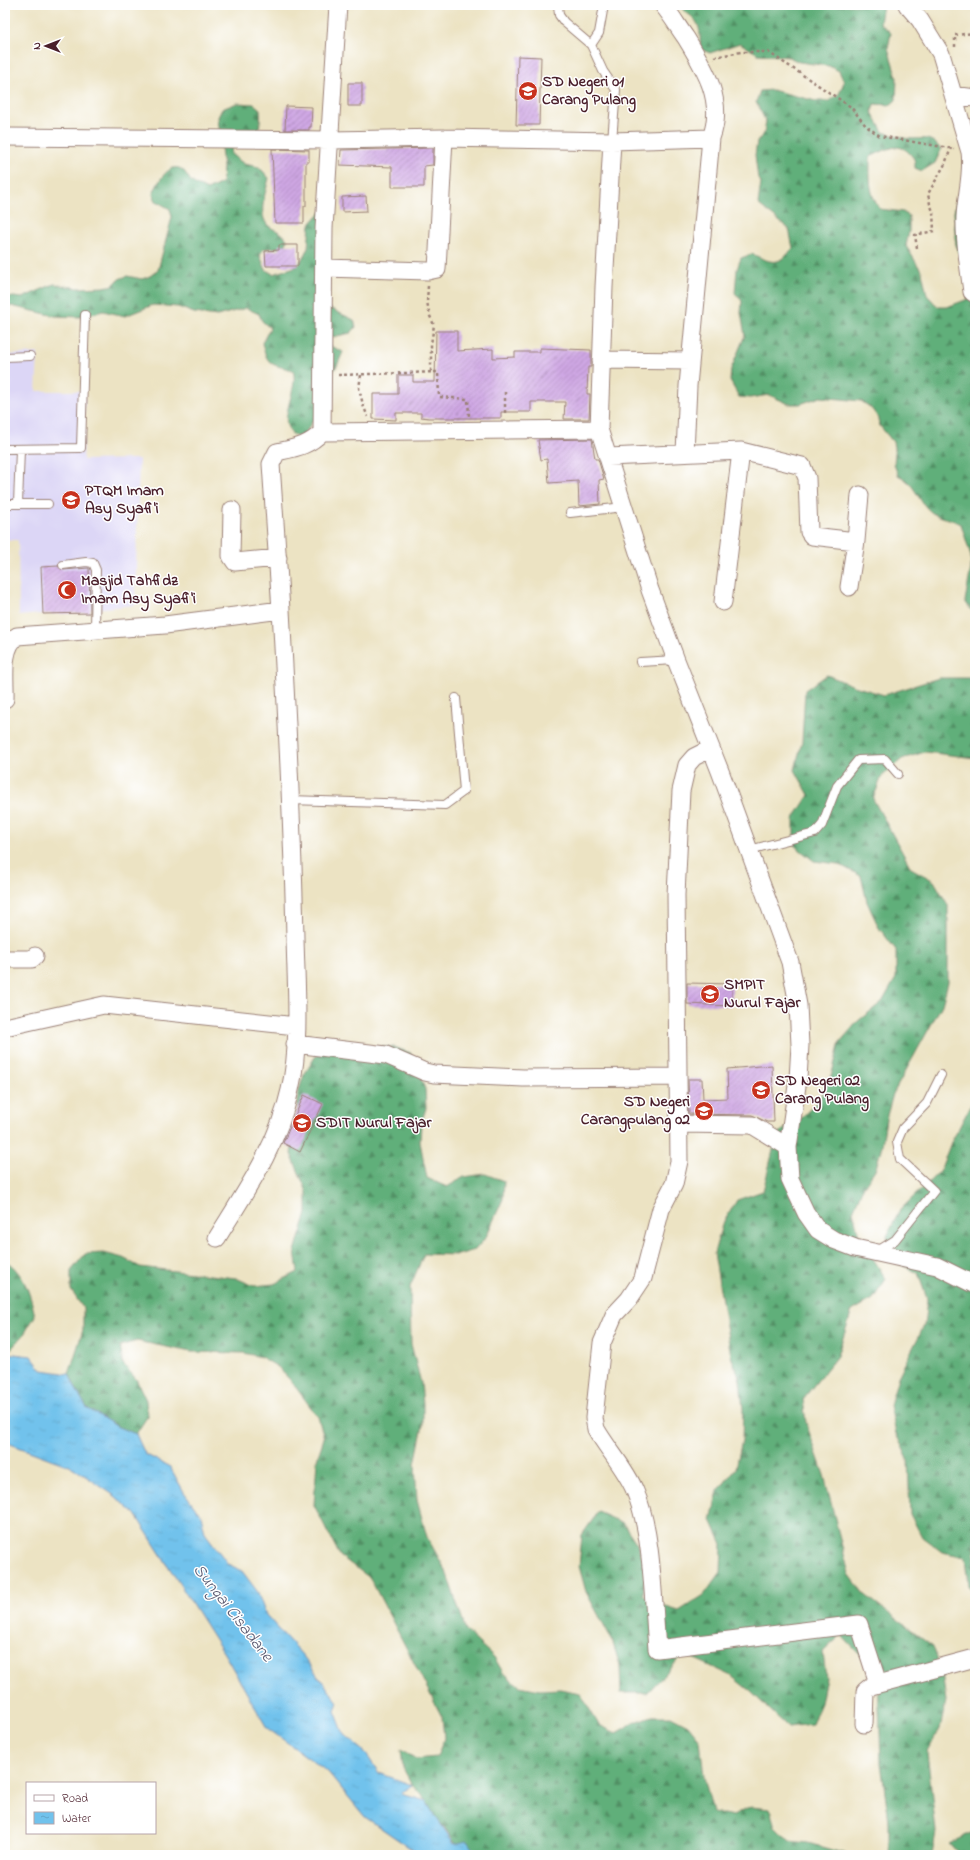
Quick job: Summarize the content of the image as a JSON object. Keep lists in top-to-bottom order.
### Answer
{
  "water": ["Sungai Cisadane"],
  "places": {
    "school or university": [
      "SD Negeri 01 Carang Pulang",
      "PTQM Imam Asy Syafi'i",
      "SMPIT Nurul Fajar",
      "SD Negeri 02 Carang Pulang",
      "SD Negeri Carangpulang 02",
      "SDIT Nurul Fajar"
    ],
    "mosque": ["Masjid Tahfidz Imam Asy Syafi'i"]
  },
  "legend": ["Road", "Water"],
  "north": "left"
}
